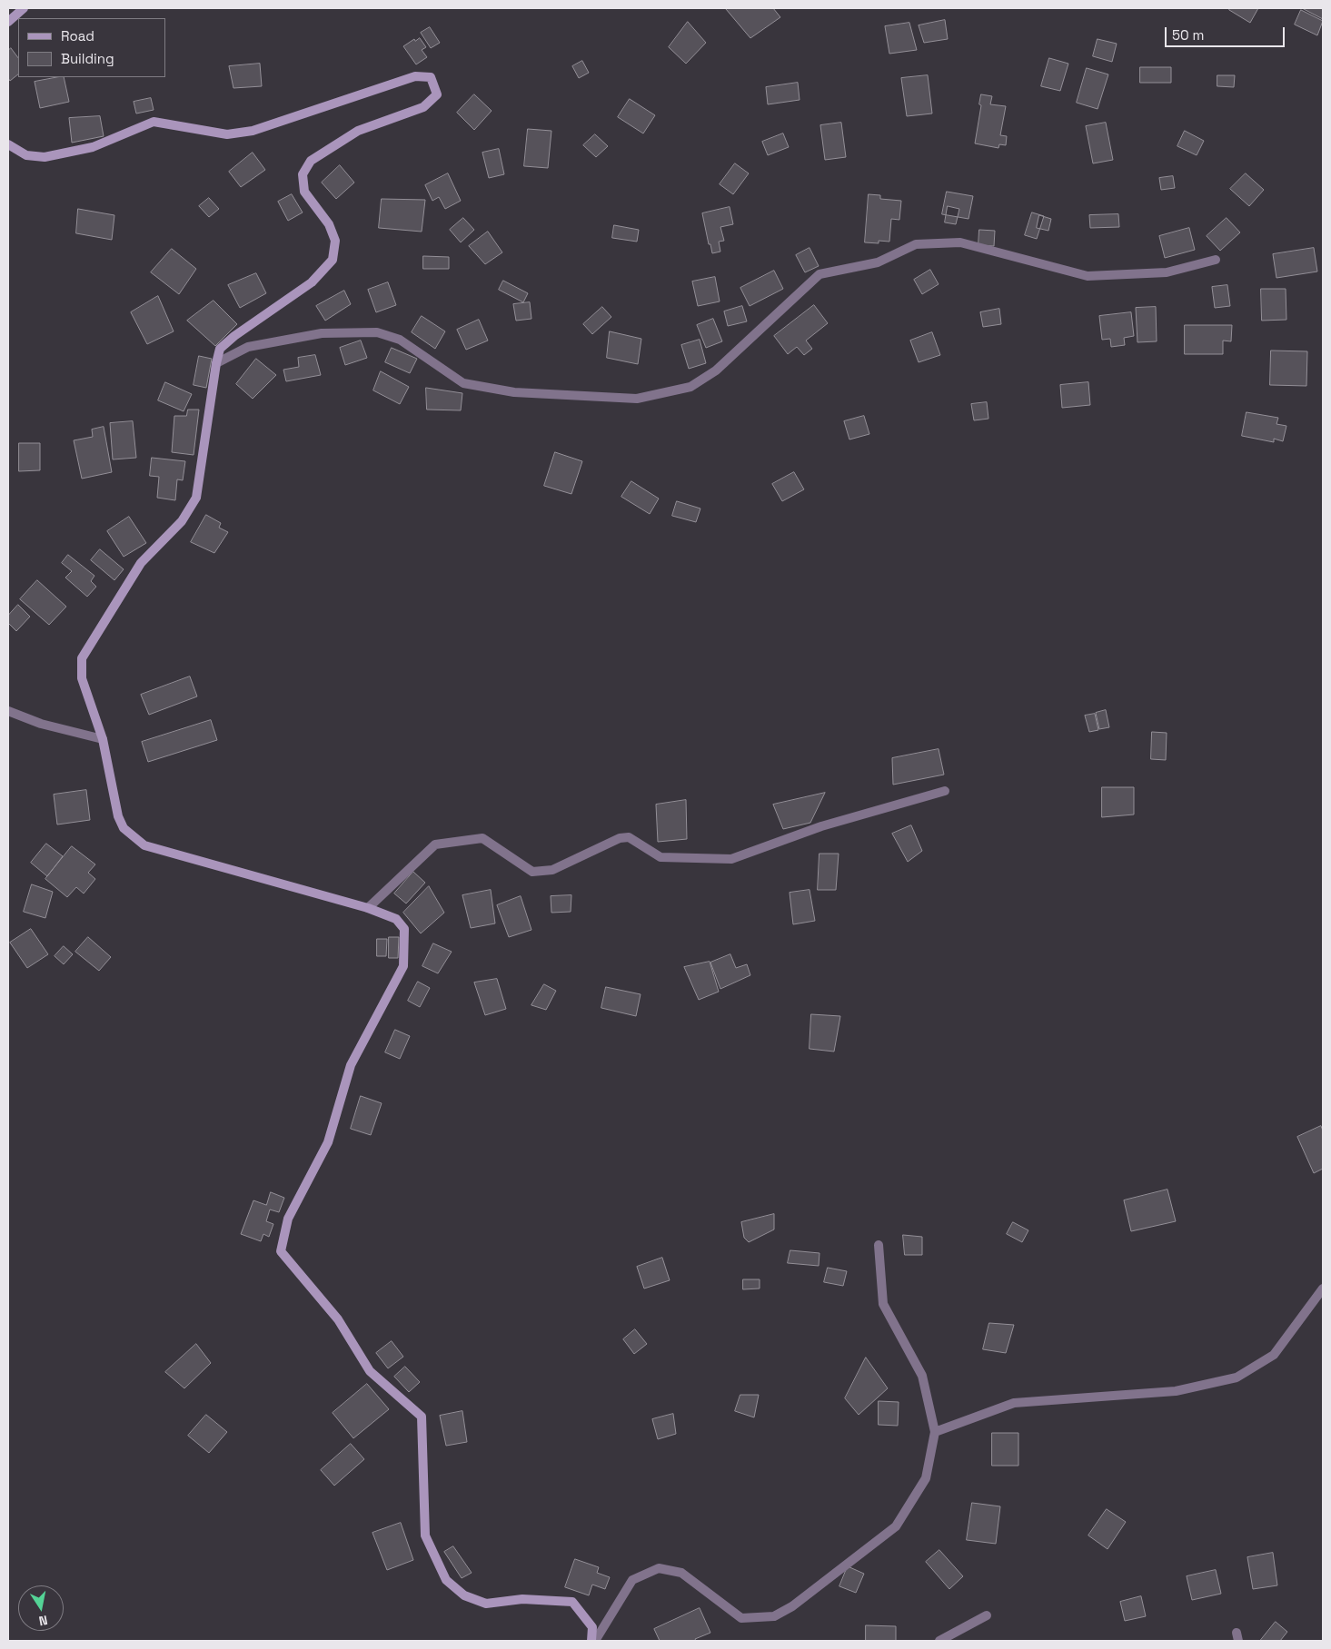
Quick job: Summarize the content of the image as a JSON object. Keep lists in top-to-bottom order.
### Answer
{
  "legend": ["Road", "Building"],
  "scale_bar": "50 m",
  "north": "bottom"
}
